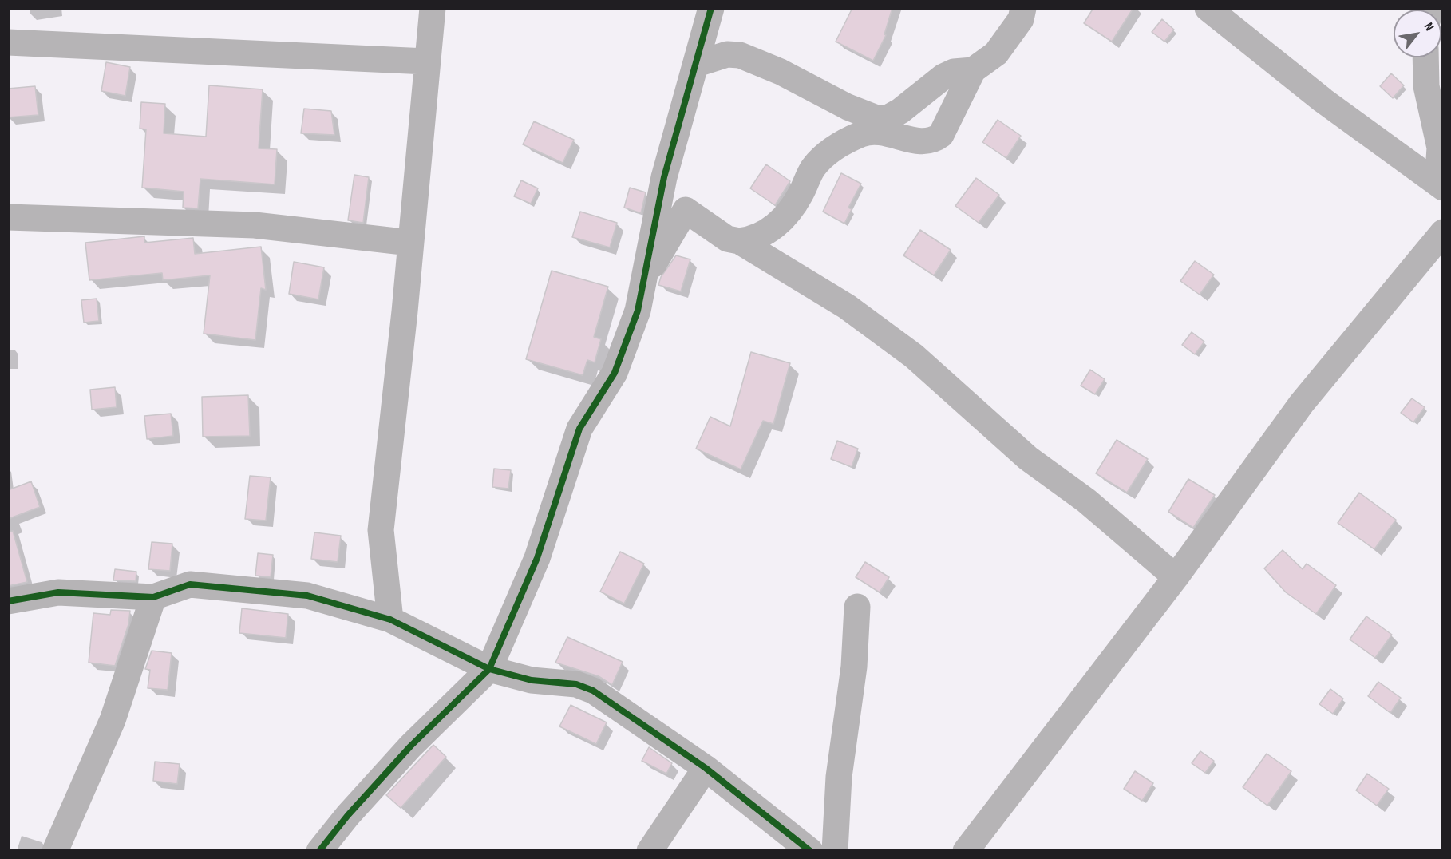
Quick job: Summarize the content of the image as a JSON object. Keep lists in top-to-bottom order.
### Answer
{
  "north": "top right"
}
